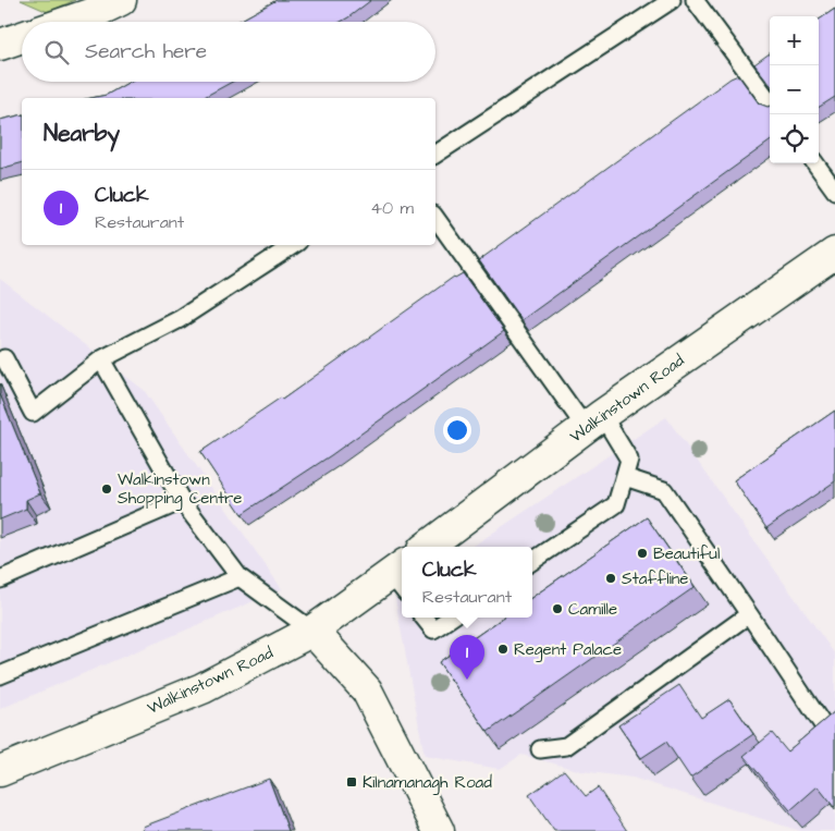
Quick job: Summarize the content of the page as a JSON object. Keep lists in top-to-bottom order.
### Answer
{
  "streets": {
    "main road": ["Walkinstown Road"]
  },
  "places": {
    "other": [
      "Walkinstown Shopping Centre",
      "Beautiful",
      "Staffline",
      "Camille",
      "Regent Palace"
    ],
    "transit": ["Kilnamanagh Road"]
  },
  "page": {
    "map_buttons": ["+", "−"],
    "search": "Search here",
    "heading": "Nearby",
    "list": [
      {
        "mark": "1",
        "name": "Cluck",
        "note": "Restaurant",
        "value": "40 m"
      }
    ],
    "popup": ["Cluck", "Restaurant"],
    "pins": "1"
  }
}
